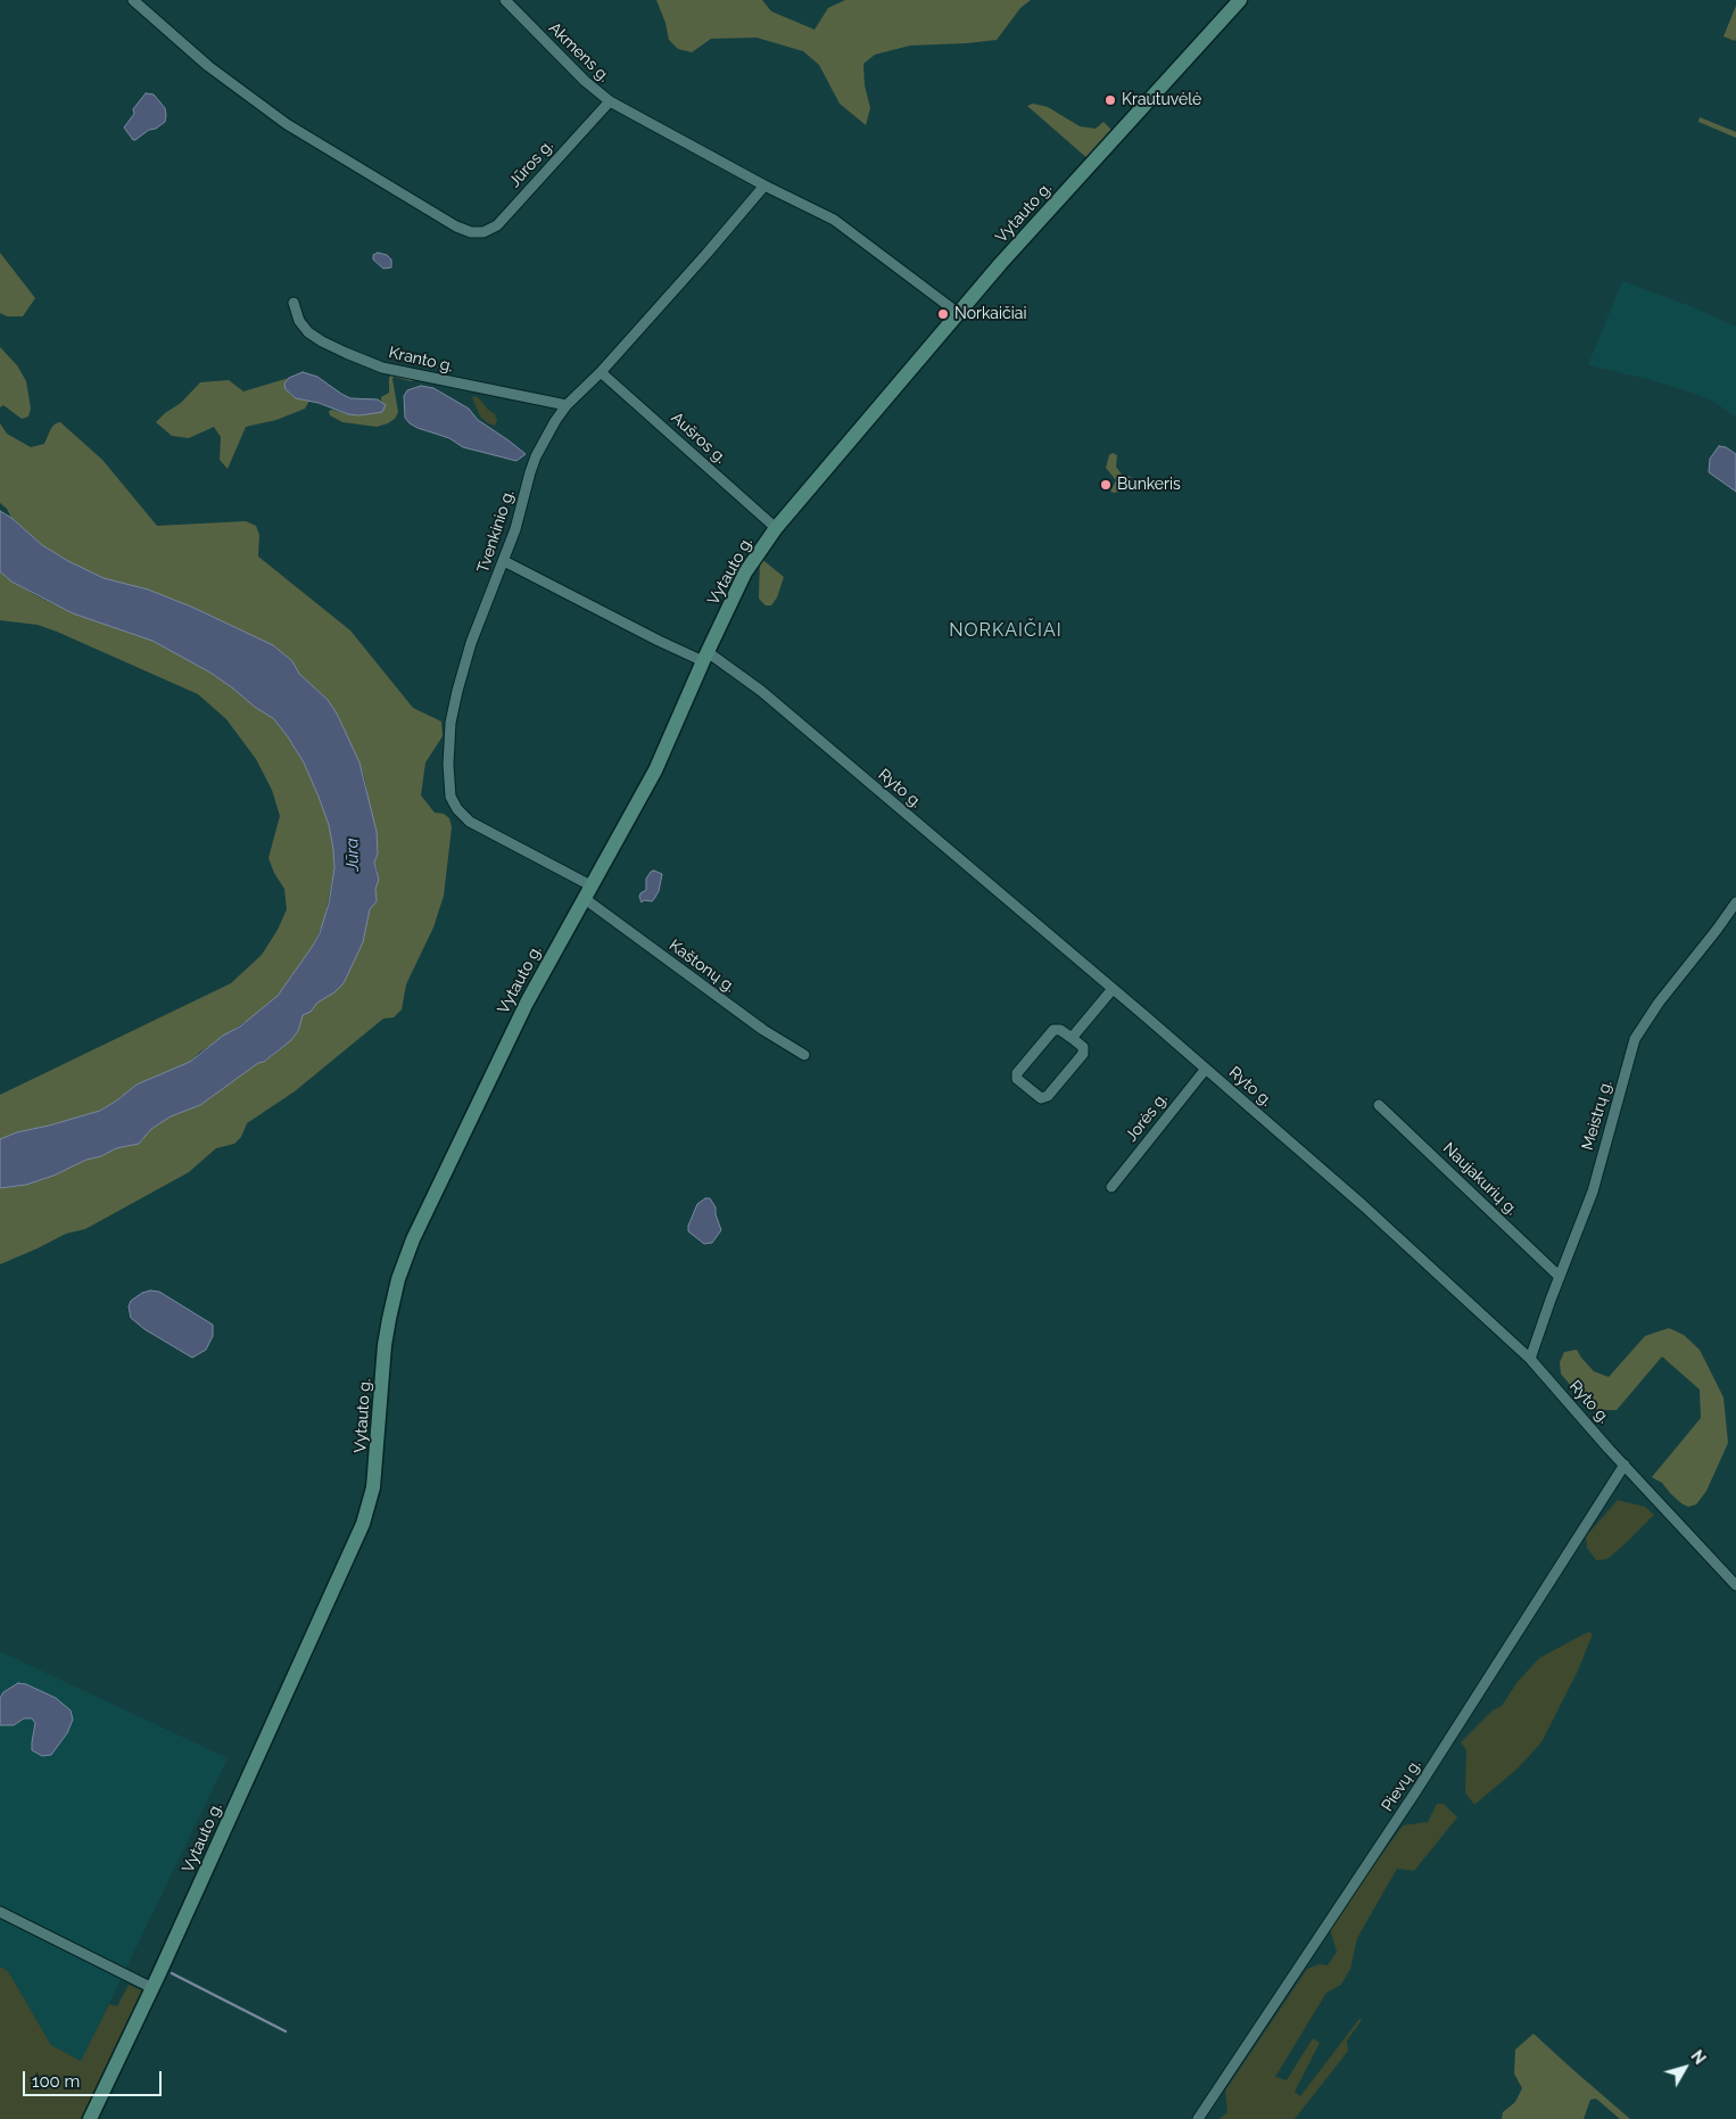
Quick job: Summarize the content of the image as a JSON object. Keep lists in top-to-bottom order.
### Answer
{
  "streets": {
    "main road": ["Vytauto g."],
    "street": [
      "Akmens g.",
      "Jūros g.",
      "Kranto g.",
      "Aušros g.",
      "Tvenkinio g.",
      "Ryto g.",
      "Kaštonų g.",
      "Meistrų g.",
      "Jorės g.",
      "Naujakurių g.",
      "Pievų g."
    ]
  },
  "crossings": [
    ["Akmens g.", "Jūros g."],
    ["Vytauto g.", "Aušros g."],
    ["Vytauto g.", "Tvenkinio g."],
    ["Vytauto g.", "Ryto g."],
    ["Vytauto g.", "Kaštonų g."],
    ["Kranto g.", "Tvenkinio g."],
    ["Aušros g.", "Tvenkinio g."],
    ["Tvenkinio g.", "Ryto g."],
    ["Tvenkinio g.", "Kaštonų g."],
    ["Ryto g.", "Meistrų g."],
    ["Ryto g.", "Jorės g."],
    ["Ryto g.", "Pievų g."],
    ["Meistrų g.", "Naujakurių g."]
  ],
  "districts": ["NORKAIČIAI"],
  "water": ["Jūra"],
  "places": ["Krautuvėlė", "Norkaičiai", "Bunkeris"],
  "scale_bar": "100 m",
  "north": "top right"
}
